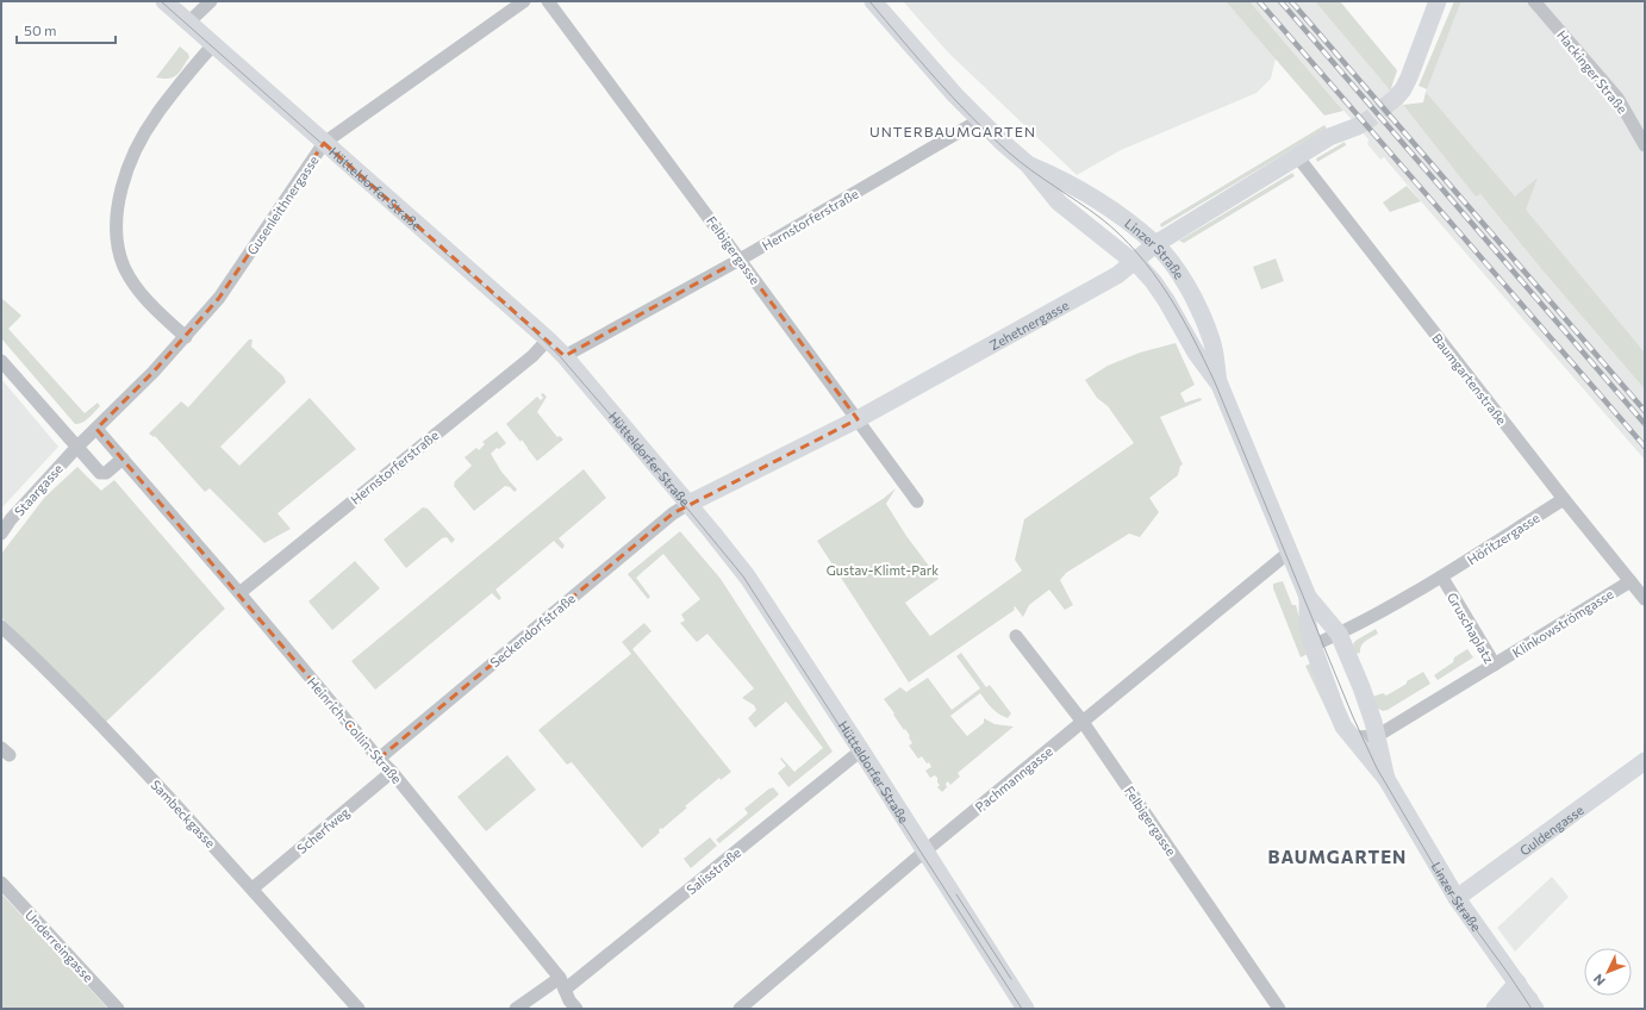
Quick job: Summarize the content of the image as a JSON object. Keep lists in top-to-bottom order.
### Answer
{
  "streets": {
    "main road": [
      "Hütteldorfer Straße",
      "Linzer Straße",
      "Zehetnergasse",
      "Guldengasse"
    ],
    "street": [
      "Hackinger Straße",
      "Gusenleithnergasse",
      "Hernstorferstraße",
      "Felbigergasse",
      "Baumgartenstraße",
      "Staargasse",
      "Höritzergasse",
      "Klinkowströmgasse",
      "Gruschaplatz",
      "Seckendorfstraße",
      "Heinrich-Collin-Straße",
      "Pachmanngasse",
      "Sambeckgasse",
      "Scherfweg",
      "Salisstraße",
      "Underreingasse"
    ]
  },
  "crossings": [
    ["Hütteldorfer Straße", "Gusenleithnergasse"],
    ["Hütteldorfer Straße", "Hernstorferstraße"],
    ["Hütteldorfer Straße", "Zehetnergasse"],
    ["Hütteldorfer Straße", "Seckendorfstraße"],
    ["Hütteldorfer Straße", "Pachmanngasse"],
    ["Hütteldorfer Straße", "Salisstraße"],
    ["Gusenleithnergasse", "Staargasse"],
    ["Gusenleithnergasse", "Heinrich-Collin-Straße"],
    ["Hernstorferstraße", "Felbigergasse"],
    ["Hernstorferstraße", "Linzer Straße"],
    ["Hernstorferstraße", "Heinrich-Collin-Straße"],
    ["Felbigergasse", "Zehetnergasse"],
    ["Felbigergasse", "Pachmanngasse"],
    ["Linzer Straße", "Zehetnergasse"],
    ["Linzer Straße", "Gruschaplatz"],
    ["Linzer Straße", "Pachmanngasse"],
    ["Linzer Straße", "Guldengasse"],
    ["Zehetnergasse", "Baumgartenstraße"],
    ["Zehetnergasse", "Seckendorfstraße"],
    ["Baumgartenstraße", "Höritzergasse"],
    ["Baumgartenstraße", "Klinkowströmgasse"],
    ["Höritzergasse", "Gruschaplatz"],
    ["Klinkowströmgasse", "Gruschaplatz"],
    ["Seckendorfstraße", "Heinrich-Collin-Straße"],
    ["Heinrich-Collin-Straße", "Scherfweg"],
    ["Heinrich-Collin-Straße", "Salisstraße"],
    ["Sambeckgasse", "Scherfweg"]
  ],
  "districts": ["UNTERBAUMGARTEN", "BAUMGARTEN"],
  "parks": ["Gustav-Klimt-Park"],
  "scale_bar": "50 m",
  "north": "bottom left"
}
